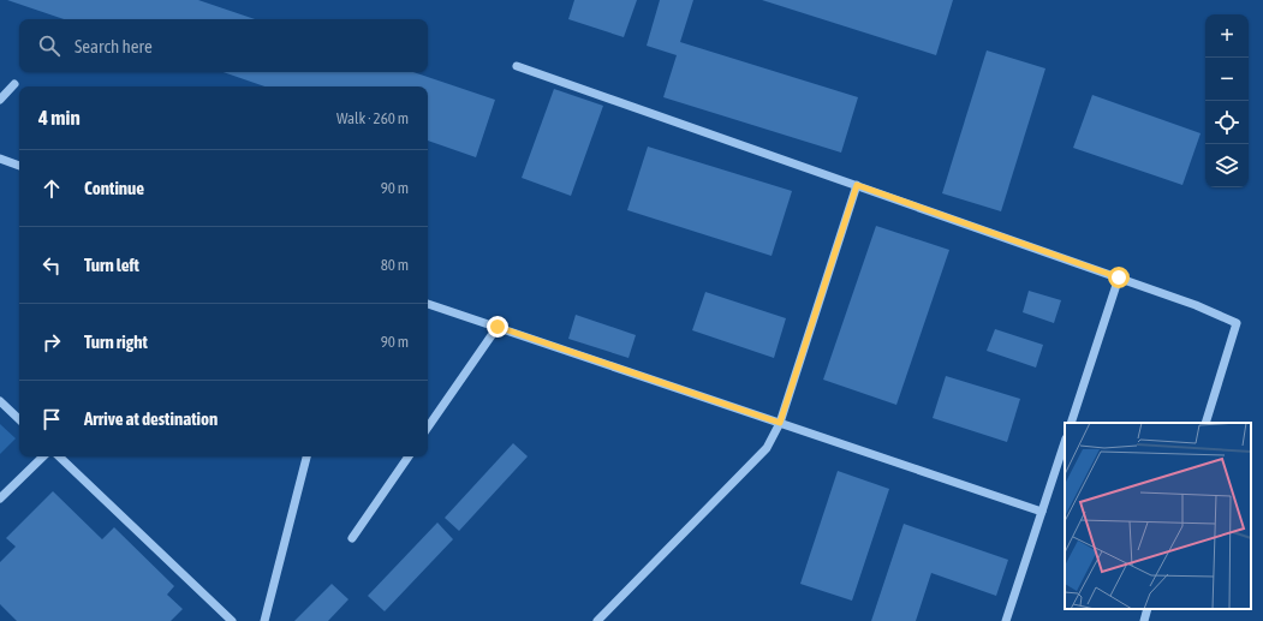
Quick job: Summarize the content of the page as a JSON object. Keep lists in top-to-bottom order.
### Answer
{
  "page": {
    "map_buttons": ["+", "−"],
    "search": "Search here",
    "heading": ["4 min", "Walk · 260 m"],
    "list": [
      ["Continue", "90 m"],
      ["Turn left", "80 m"],
      ["Turn right", "90 m"],
      "Arrive at destination"
    ]
  }
}
